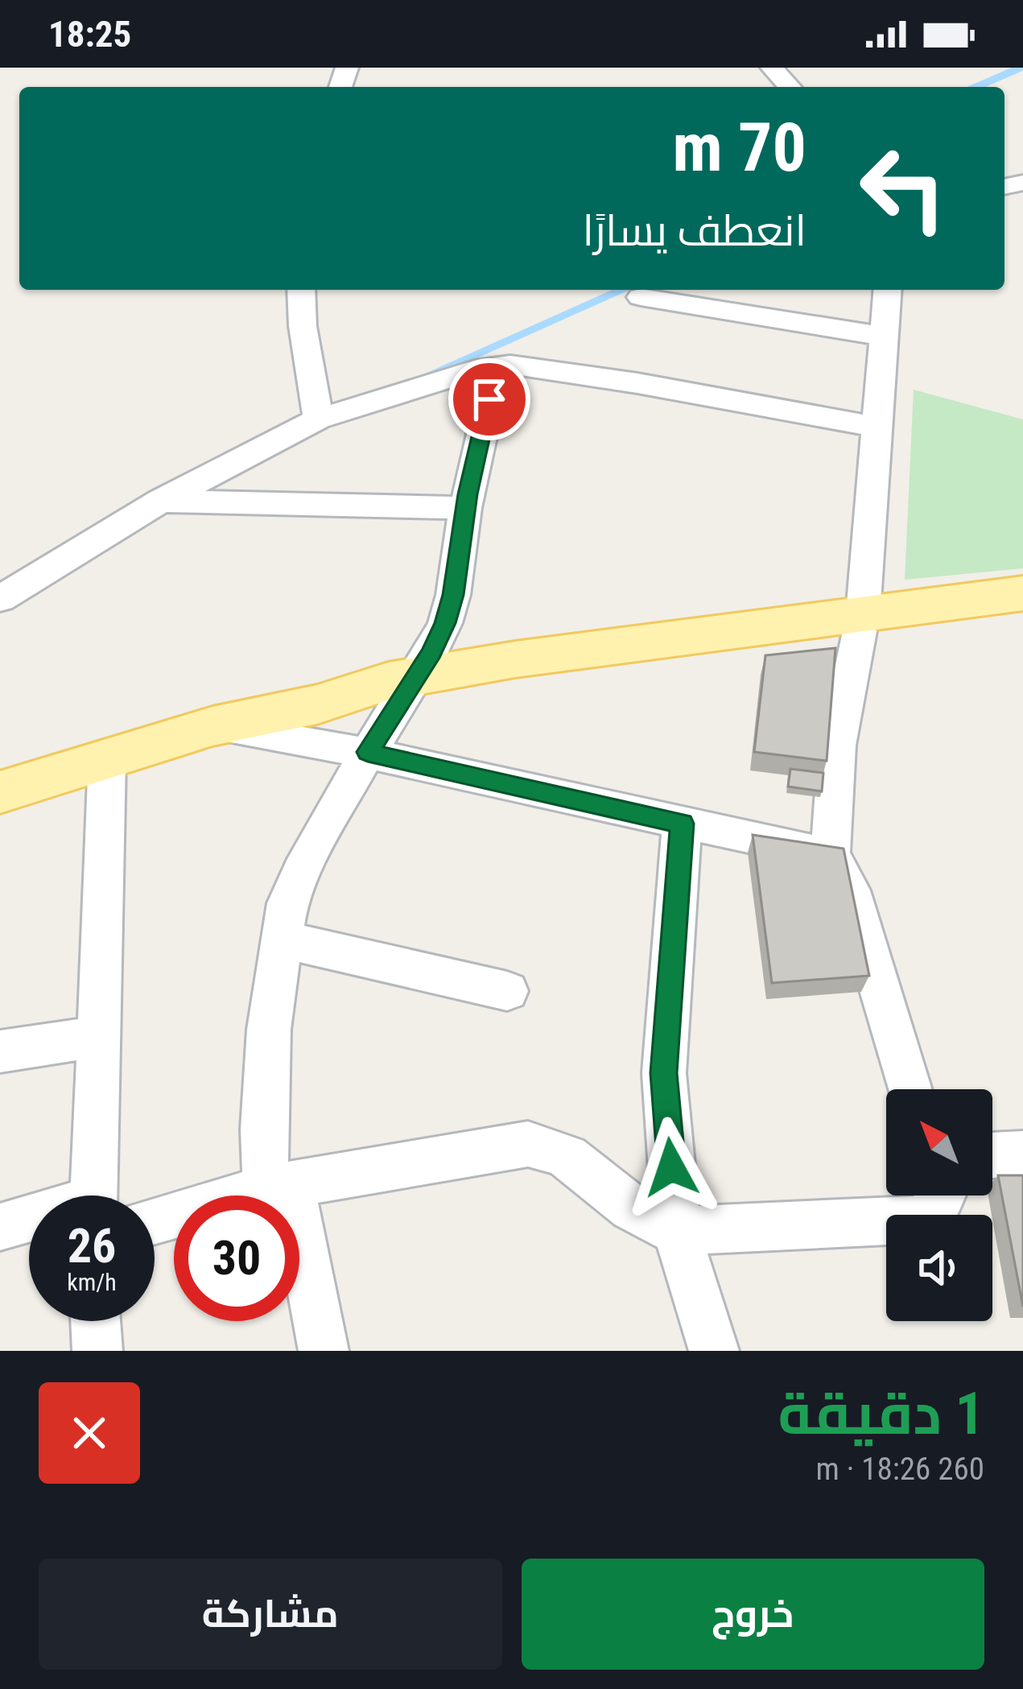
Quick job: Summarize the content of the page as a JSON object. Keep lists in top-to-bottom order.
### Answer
{
  "north": "top left",
  "page": {
    "status": "18:25",
    "turn": ["70 m", "انعطف يسارًا"],
    "speed": "26 km/h",
    "limit": "30",
    "heading": ["1 دقيقة", "260 m · 18:26"],
    "buttons": ["خروج", "مشاركة"]
  }
}
